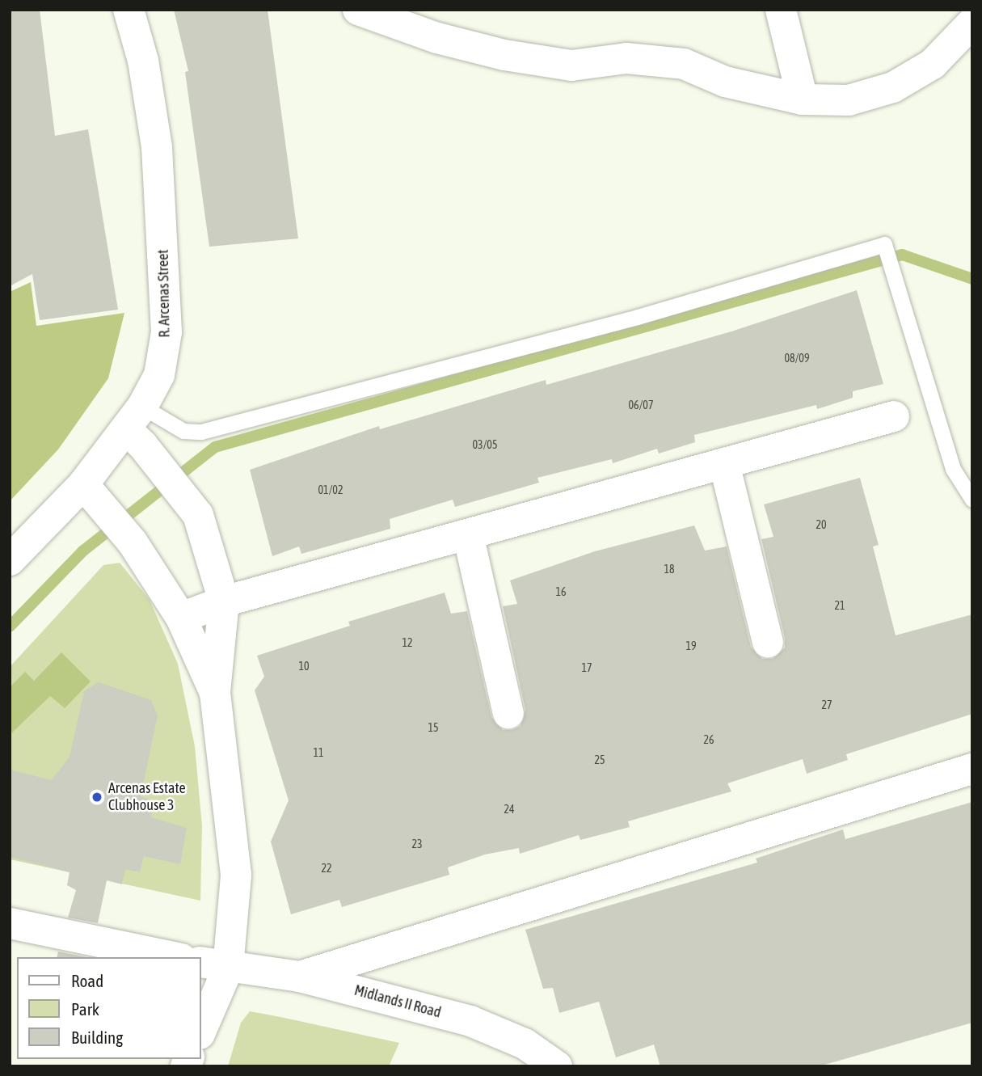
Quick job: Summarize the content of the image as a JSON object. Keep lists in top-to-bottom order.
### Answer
{
  "streets": {
    "street": ["R. Arcenas Street", "Midlands II Road"]
  },
  "places": ["Arcenas Estate Clubhouse 3"],
  "house_numbers": [
    "08/09",
    "06/07",
    "03/05",
    "01/02",
    "20",
    "18",
    "16",
    "21",
    "12",
    "19",
    "10",
    "17",
    "27",
    "15",
    "26",
    "11",
    "25",
    "24",
    "23",
    "22"
  ],
  "legend": ["Road", "Park", "Building"]
}
